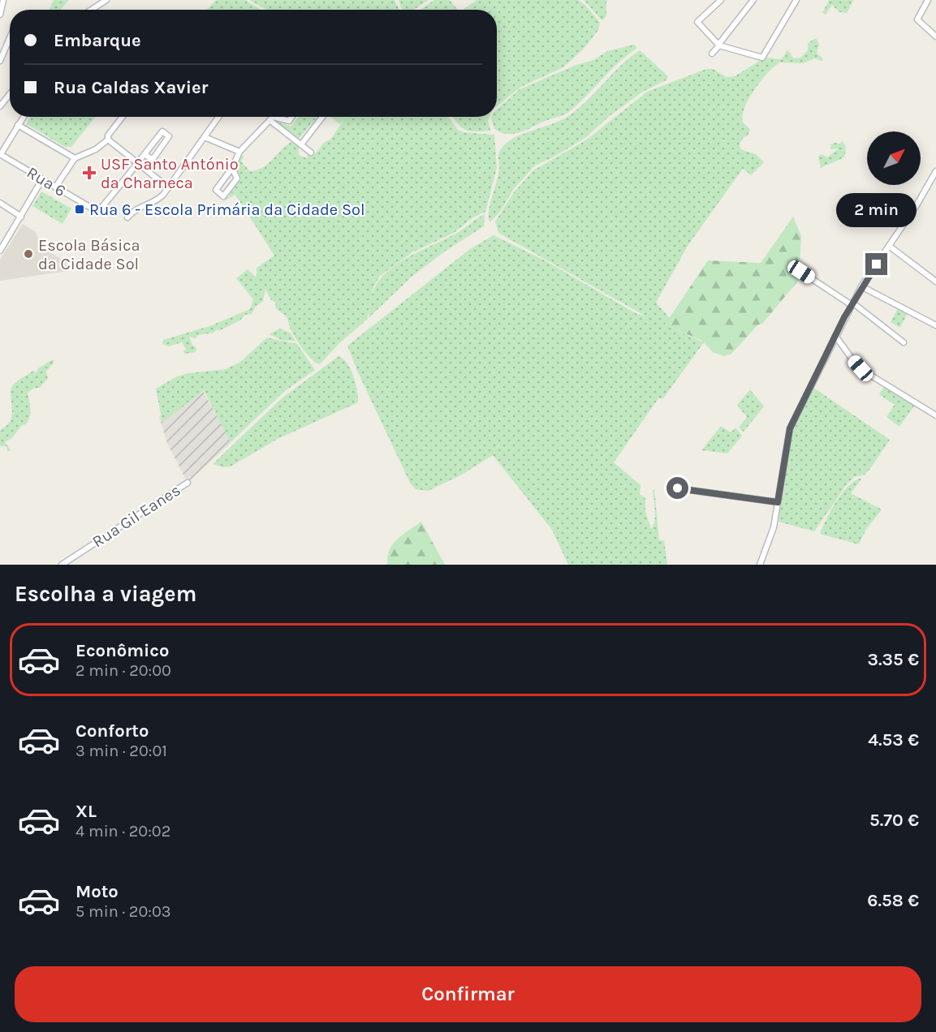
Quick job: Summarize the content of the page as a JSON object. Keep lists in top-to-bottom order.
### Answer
{
  "streets": {
    "street": ["Rua 6", "Rua Gil Eanes"]
  },
  "places": {
    "health": ["USF Santo António da Charneca"],
    "transit": ["Rua 6 - Escola Primária da Cidade Sol"],
    "other": ["Escola Básica da Cidade Sol"]
  },
  "north": "top right",
  "page": {
    "banner": ["Embarque", "Rua Caldas Xavier"],
    "bubble": "2 min",
    "heading": "Escolha a viagem",
    "list": [
      {
        "name": "Econômico",
        "note": "2 min · 20:00",
        "value": "3.35 €"
      },
      {
        "name": "Conforto",
        "note": "3 min · 20:01",
        "value": "4.53 €"
      },
      {
        "name": "XL",
        "note": "4 min · 20:02",
        "value": "5.70 €"
      },
      {
        "name": "Moto",
        "note": "5 min · 20:03",
        "value": "6.58 €"
      }
    ],
    "buttons": "Confirmar"
  }
}
